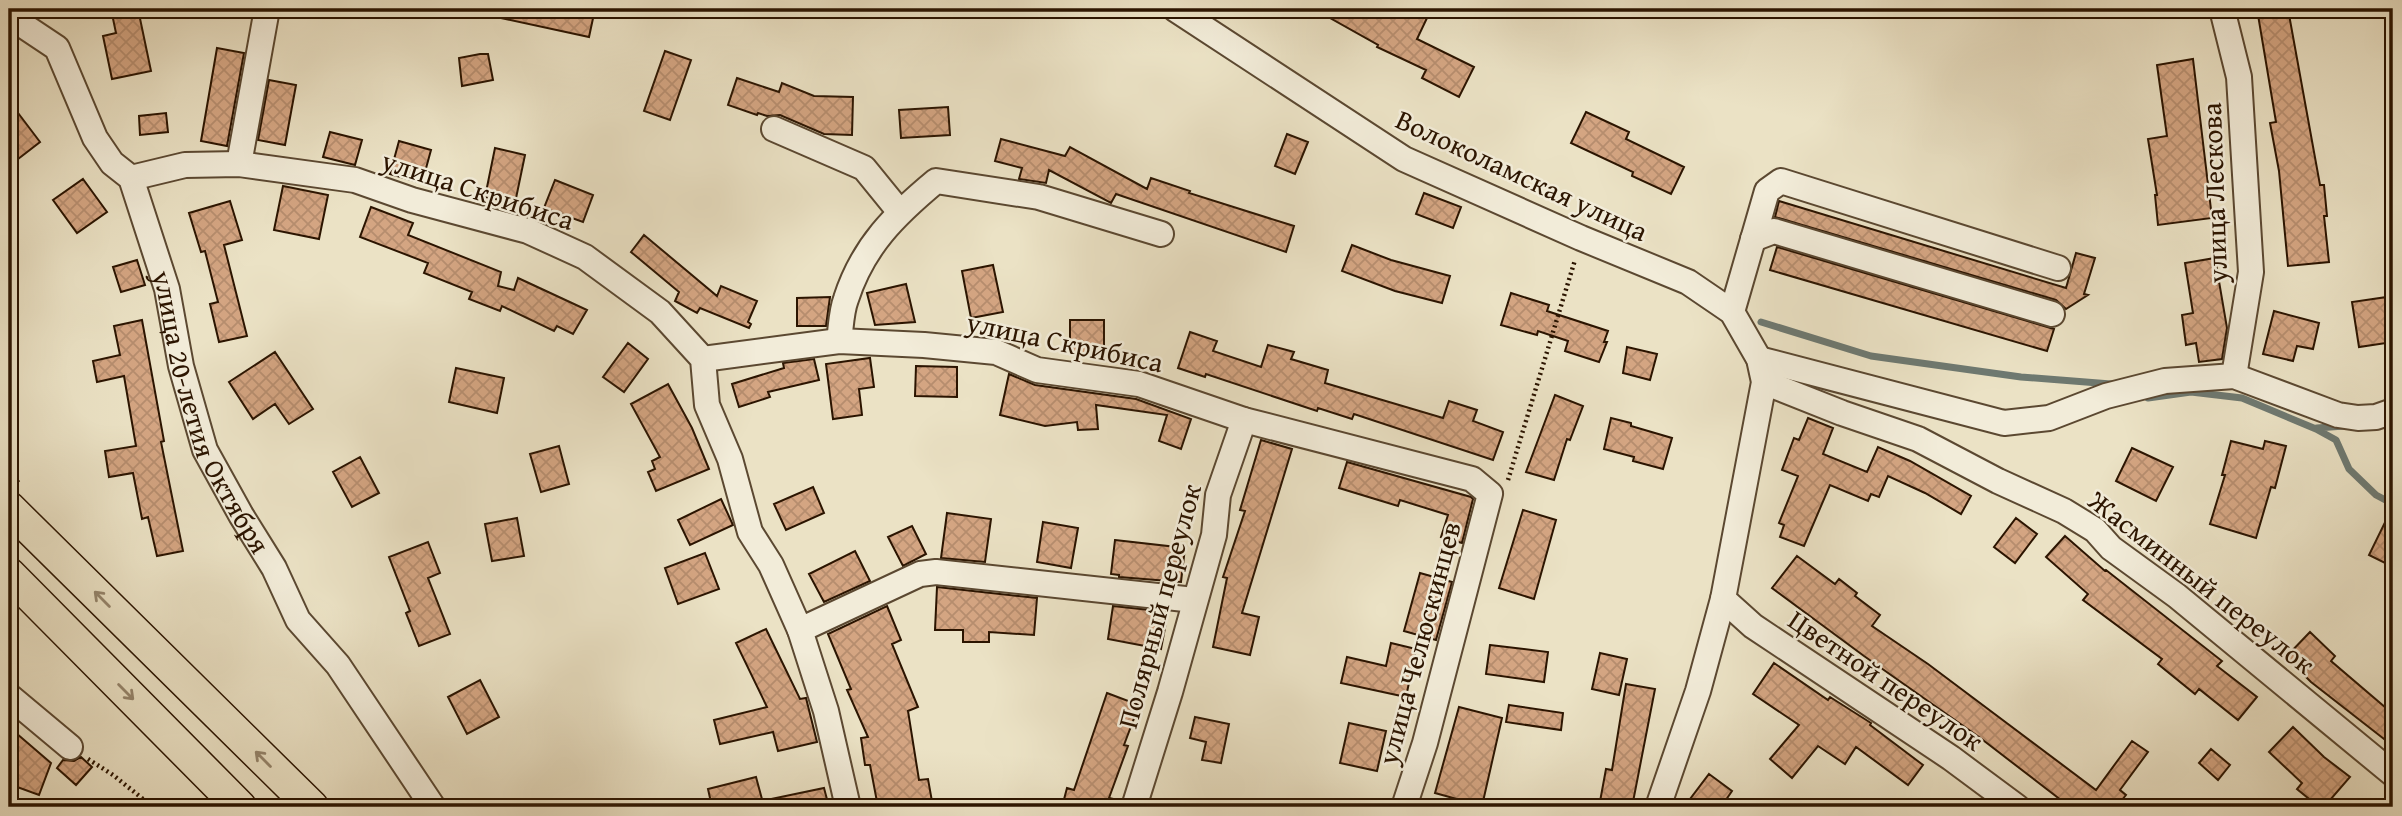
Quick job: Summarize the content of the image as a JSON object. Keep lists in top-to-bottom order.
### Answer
{
  "streets": {
    "street": [
      "Волоколамская улица",
      "улица Скрибиса",
      "улица Лескова",
      "улица 20-летия Октября",
      "Жасминный переулок",
      "Полярный переулок",
      "улица Челюскинцев",
      "Цветной переулок"
    ]
  },
  "crossings": [
    ["Волоколамская улица", "Жасминный переулок"],
    ["улица Скрибиса", "улица 20-летия Октября"],
    ["улица Скрибиса", "Полярный переулок"],
    ["улица Скрибиса", "улица Челюскинцев"]
  ]
}
